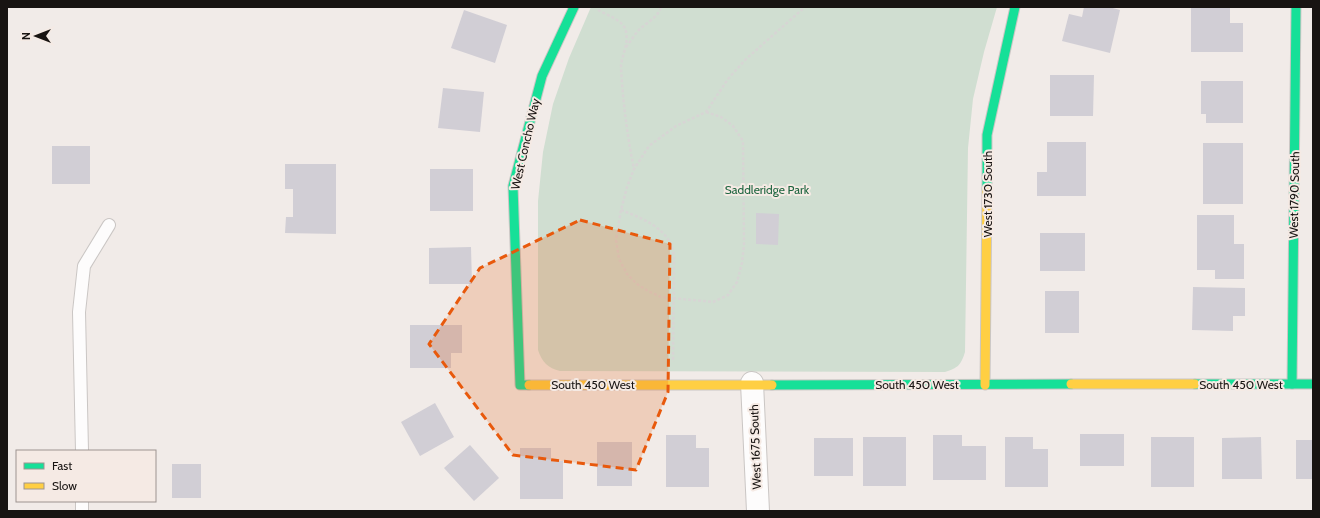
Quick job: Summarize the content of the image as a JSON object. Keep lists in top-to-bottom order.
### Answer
{
  "streets": {
    "street": [
      "West Concho Way",
      "West 1730 South",
      "West 1790 South",
      "South 450 West",
      "West 1675 South"
    ]
  },
  "crossings": [
    ["West Concho Way", "South 450 West"],
    ["West 1730 South", "South 450 West"],
    ["West 1790 South", "South 450 West"],
    ["South 450 West", "West 1675 South"]
  ],
  "parks": ["Saddleridge Park"],
  "legend": ["Fast", "Slow"],
  "north": "left"
}
